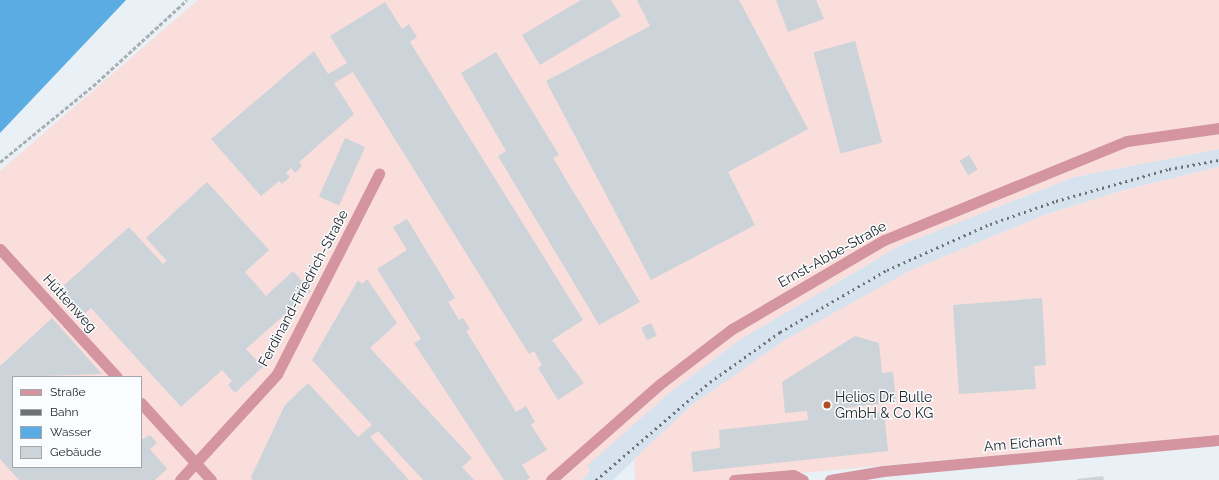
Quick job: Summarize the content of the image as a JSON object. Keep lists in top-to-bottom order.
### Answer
{
  "streets": {
    "street": [
      "Ernst-Abbe-Straße",
      "Ferdinand-Friedrich-Straße",
      "Hüttenweg",
      "Am Eichamt"
    ]
  },
  "places": ["Helios Dr. Bulle GmbH & Co KG"],
  "legend": [
    "Straße",
    "Bahn",
    "Wasser",
    "Gebäude"
  ]
}
